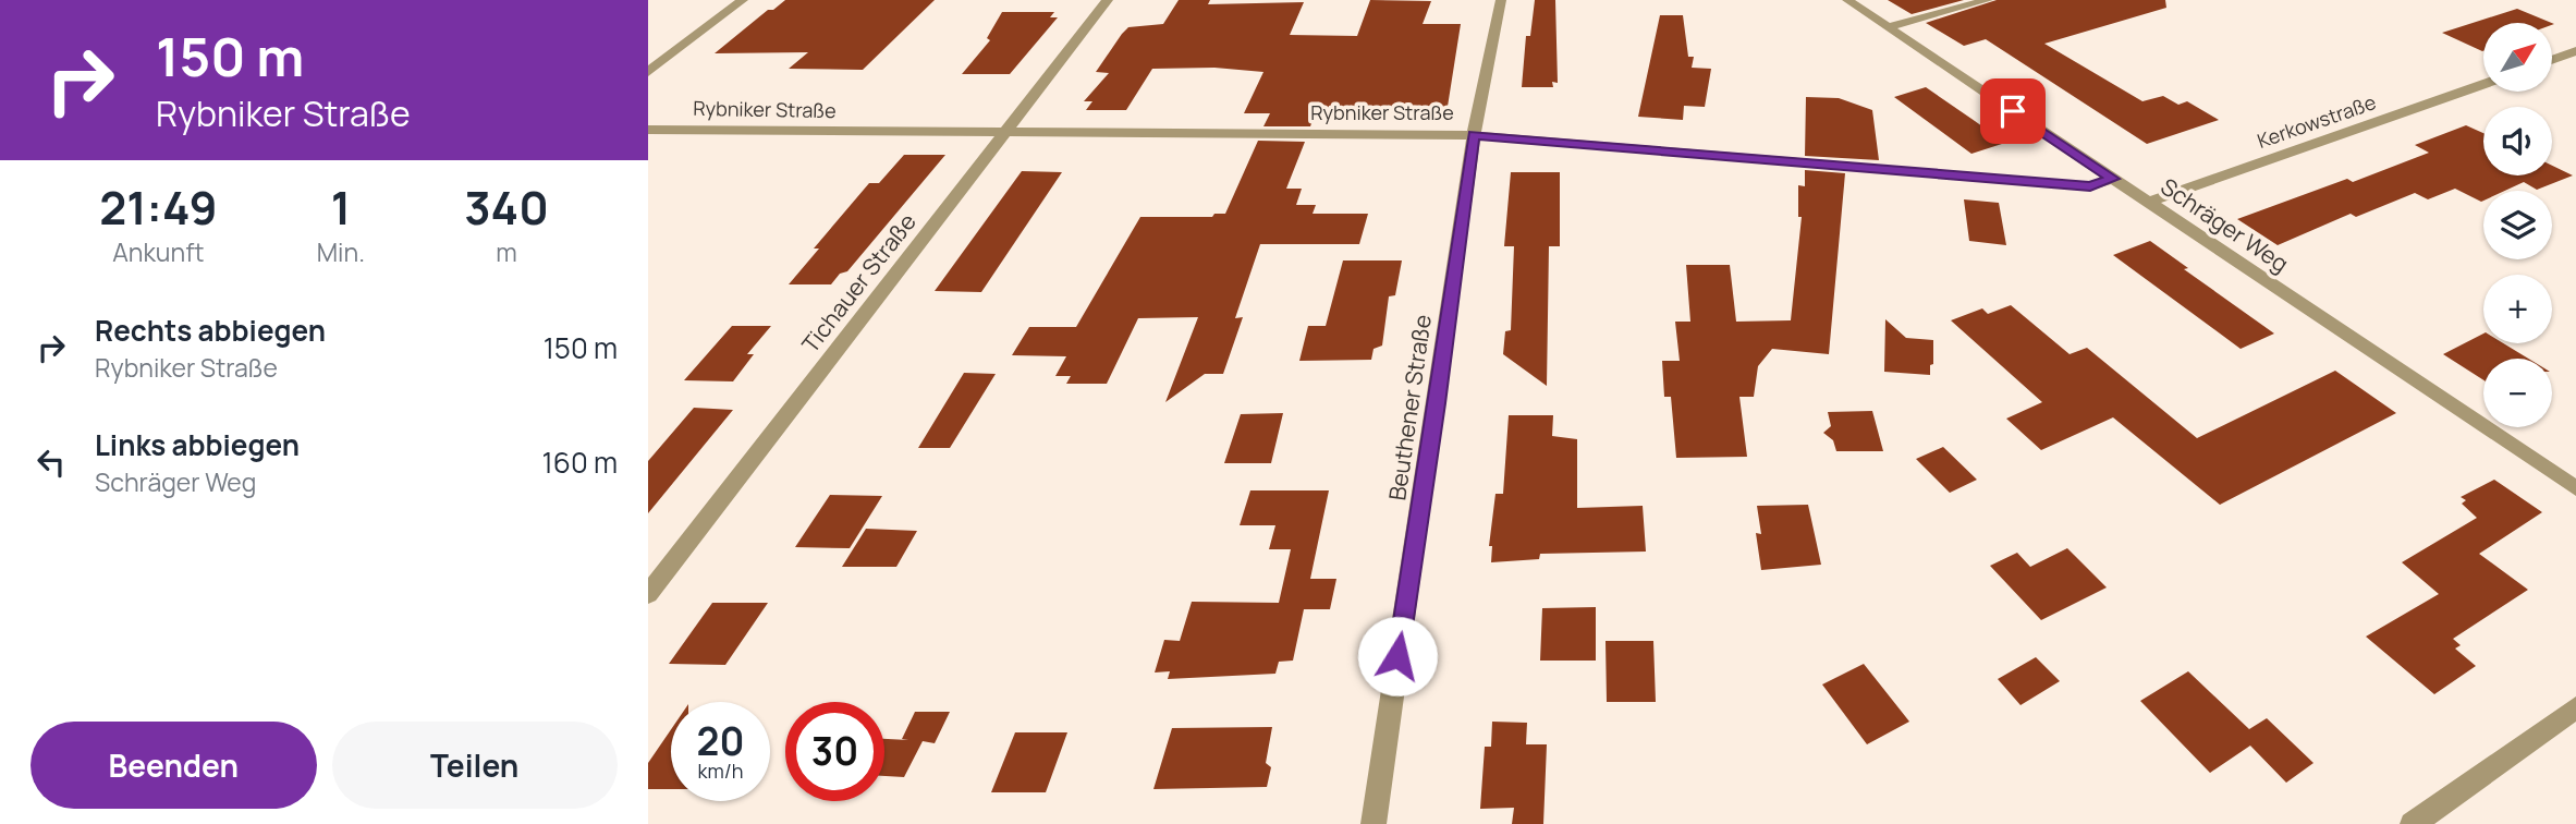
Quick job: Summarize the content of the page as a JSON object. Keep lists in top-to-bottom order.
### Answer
{
  "streets": {
    "street": [
      "Rybniker Straße",
      "Kerkowstraße",
      "Schräger Weg",
      "Tichauer Straße",
      "Beuthener Straße"
    ]
  },
  "crossings": [
    ["Rybniker Straße", "Schräger Weg"],
    ["Rybniker Straße", "Tichauer Straße"],
    ["Rybniker Straße", "Beuthener Straße"],
    ["Kerkowstraße", "Schräger Weg"]
  ],
  "north": "top right",
  "page": {
    "turn": ["150 m", "Rybniker Straße"],
    "map_buttons": ["+", "−"],
    "eta": [
      "21:49",
      "Ankunft",
      "1",
      "Min.",
      "340",
      "m"
    ],
    "list": [
      {
        "name": "Rechts abbiegen",
        "note": "Rybniker Straße",
        "value": "150 m"
      },
      {
        "name": "Links abbiegen",
        "note": "Schräger Weg",
        "value": "160 m"
      }
    ],
    "speed": "20 km/h",
    "limit": "30",
    "buttons": ["Beenden", "Teilen"]
  }
}
